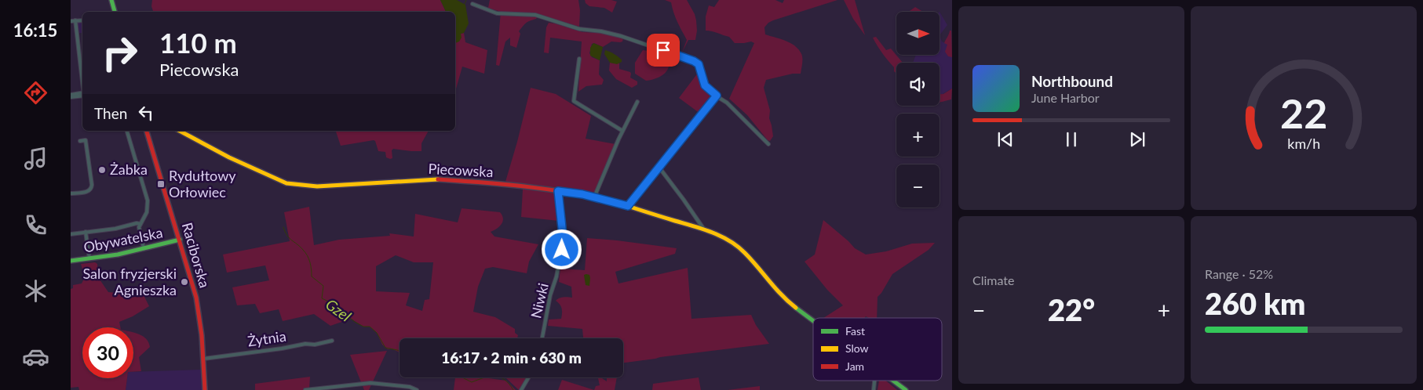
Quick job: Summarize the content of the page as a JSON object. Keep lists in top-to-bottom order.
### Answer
{
  "streets": {
    "street": [
      "Piecowska",
      "Obywatelska",
      "Raciborska",
      "Niwki",
      "Żytnia"
    ]
  },
  "crossings": [
    ["Piecowska", "Niwki"],
    ["Obywatelska", "Raciborska"],
    ["Raciborska", "Żytnia"]
  ],
  "water": ["Gzel"],
  "places": {
    "other": ["Żabka", "Salon fryzjerski Agnieszka"],
    "transit": ["Rydułtowy Orłowiec"]
  },
  "legend": ["Fast", "Slow", "Jam"],
  "north": "right",
  "page": {
    "tabs": "16:15",
    "map_buttons": ["+", "−"],
    "turn": ["110 m", "Piecowska"],
    "song": ["Northbound", "June Harbor"],
    "then": "Then",
    "tile": [
      "Climate",
      ["Range · 52%", "260 km"]
    ],
    "heat": ["−", "22°", "+"],
    "limit": "30",
    "trip": "16:17 · 2 min · 630 m",
    "gauge": ["22", "km/h"]
  }
}
